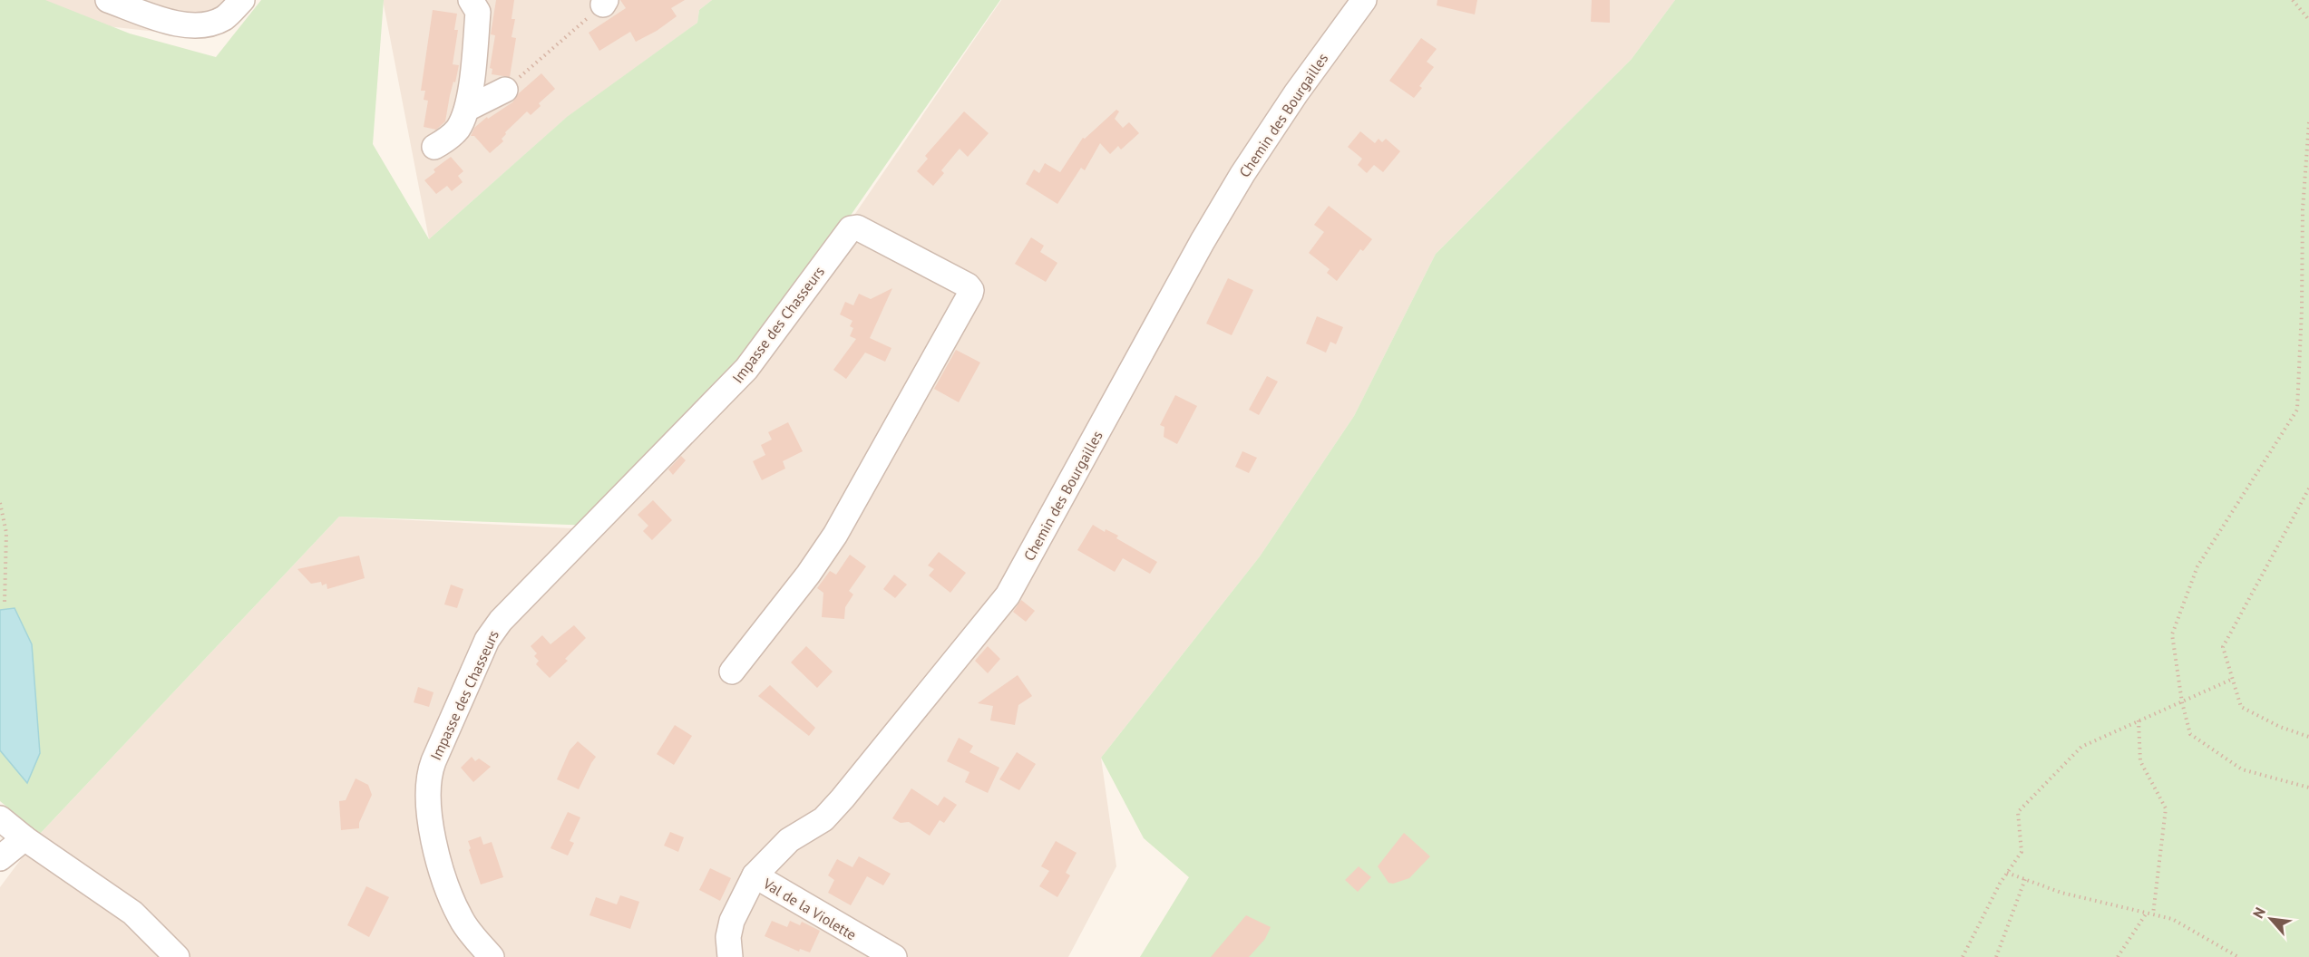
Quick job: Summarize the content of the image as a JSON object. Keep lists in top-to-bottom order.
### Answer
{
  "streets": {
    "street": ["Chemin des Bourgailles", "Impasse des Chasseurs", "Val de la Violette"]
  },
  "crossings": [
    ["Chemin des Bourgailles", "Val de la Violette"]
  ],
  "north": "top left"
}
